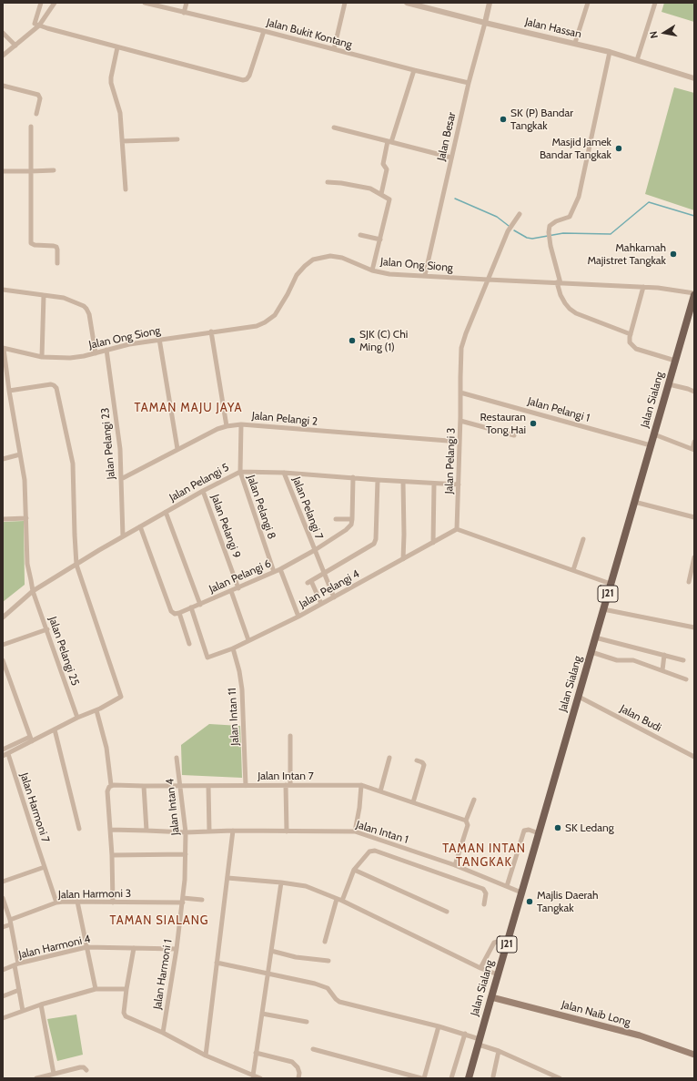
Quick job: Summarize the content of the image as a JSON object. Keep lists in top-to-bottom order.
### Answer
{
  "streets": {
    "main road": ["Jalan Sialang", "J21", "Jalan Naib Long"],
    "street": [
      "Jalan Hassan",
      "Jalan Bukit Kontang",
      "Jalan Besar",
      "Jalan Ong Siong",
      "Jalan Pelangi 1",
      "Jalan Pelangi 2",
      "Jalan Pelangi 23",
      "Jalan Pelangi 3",
      "Jalan Pelangi 5",
      "Jalan Pelangi 8",
      "Jalan Pelangi 7",
      "Jalan Pelangi 9",
      "Jalan Pelangi 6",
      "Jalan Pelangi 4",
      "Jalan Pelangi 25",
      "Jalan Intan 11",
      "Jalan Budi",
      "Jalan Intan 7",
      "Jalan Intan 4",
      "Jalan Harmoni 7",
      "Jalan Intan 1",
      "Jalan Harmoni 3",
      "Jalan Harmoni 4",
      "Jalan Harmoni 1"
    ]
  },
  "crossings": [
    ["Jalan Hassan", "Jalan Besar"],
    ["Jalan Bukit Kontang", "Jalan Besar"],
    ["Jalan Besar", "Jalan Ong Siong"],
    ["Jalan Ong Siong", "Jalan Sialang"],
    ["Jalan Ong Siong", "Jalan Pelangi 23"],
    ["Jalan Ong Siong", "Jalan Pelangi 3"],
    ["Jalan Ong Siong", "Jalan Pelangi 25"],
    ["Jalan Sialang", "Jalan Pelangi 1"],
    ["Jalan Sialang", "Jalan Budi"],
    ["Jalan Sialang", "Jalan Intan 1"],
    ["Jalan Sialang", "Jalan Naib Long"],
    ["Jalan Pelangi 1", "Jalan Pelangi 3"],
    ["Jalan Pelangi 2", "Jalan Pelangi 23"],
    ["Jalan Pelangi 2", "Jalan Pelangi 3"],
    ["Jalan Pelangi 2", "Jalan Pelangi 8"],
    ["Jalan Pelangi 23", "Jalan Pelangi 5"],
    ["Jalan Pelangi 3", "Jalan Pelangi 5"],
    ["Jalan Pelangi 3", "Jalan Pelangi 4"],
    ["Jalan Pelangi 5", "Jalan Pelangi 8"],
    ["Jalan Pelangi 5", "Jalan Pelangi 7"],
    ["Jalan Pelangi 5", "Jalan Pelangi 9"],
    ["Jalan Pelangi 5", "Jalan Pelangi 25"],
    ["Jalan Pelangi 8", "Jalan Pelangi 6"],
    ["Jalan Pelangi 7", "Jalan Pelangi 6"],
    ["Jalan Pelangi 7", "Jalan Pelangi 4"],
    ["Jalan Pelangi 9", "Jalan Pelangi 6"],
    ["Jalan Pelangi 6", "Jalan Pelangi 4"],
    ["Jalan Pelangi 4", "Jalan Intan 11"],
    ["Jalan Intan 11", "Jalan Intan 7"],
    ["Jalan Intan 7", "Jalan Intan 4"],
    ["Jalan Intan 4", "Jalan Intan 1"],
    ["Jalan Intan 4", "Jalan Harmoni 1"],
    ["Jalan Harmoni 7", "Jalan Harmoni 3"],
    ["Jalan Harmoni 3", "Jalan Harmoni 1"],
    ["Jalan Harmoni 4", "Jalan Harmoni 1"]
  ],
  "districts": ["TAMAN MAJU JAYA", "TAMAN INTAN TANGKAK", "TAMAN SIALANG"],
  "places": [
    "SK (P) Bandar Tangkak",
    "Masjid Jamek Bandar Tangkak",
    "Mahkamah Majistret Tangkak",
    "SJK (C) Chi Ming (1)",
    "Restauran Tong Hai",
    "SK Ledang",
    "Majlis Daerah Tangkak"
  ],
  "north": "left"
}
